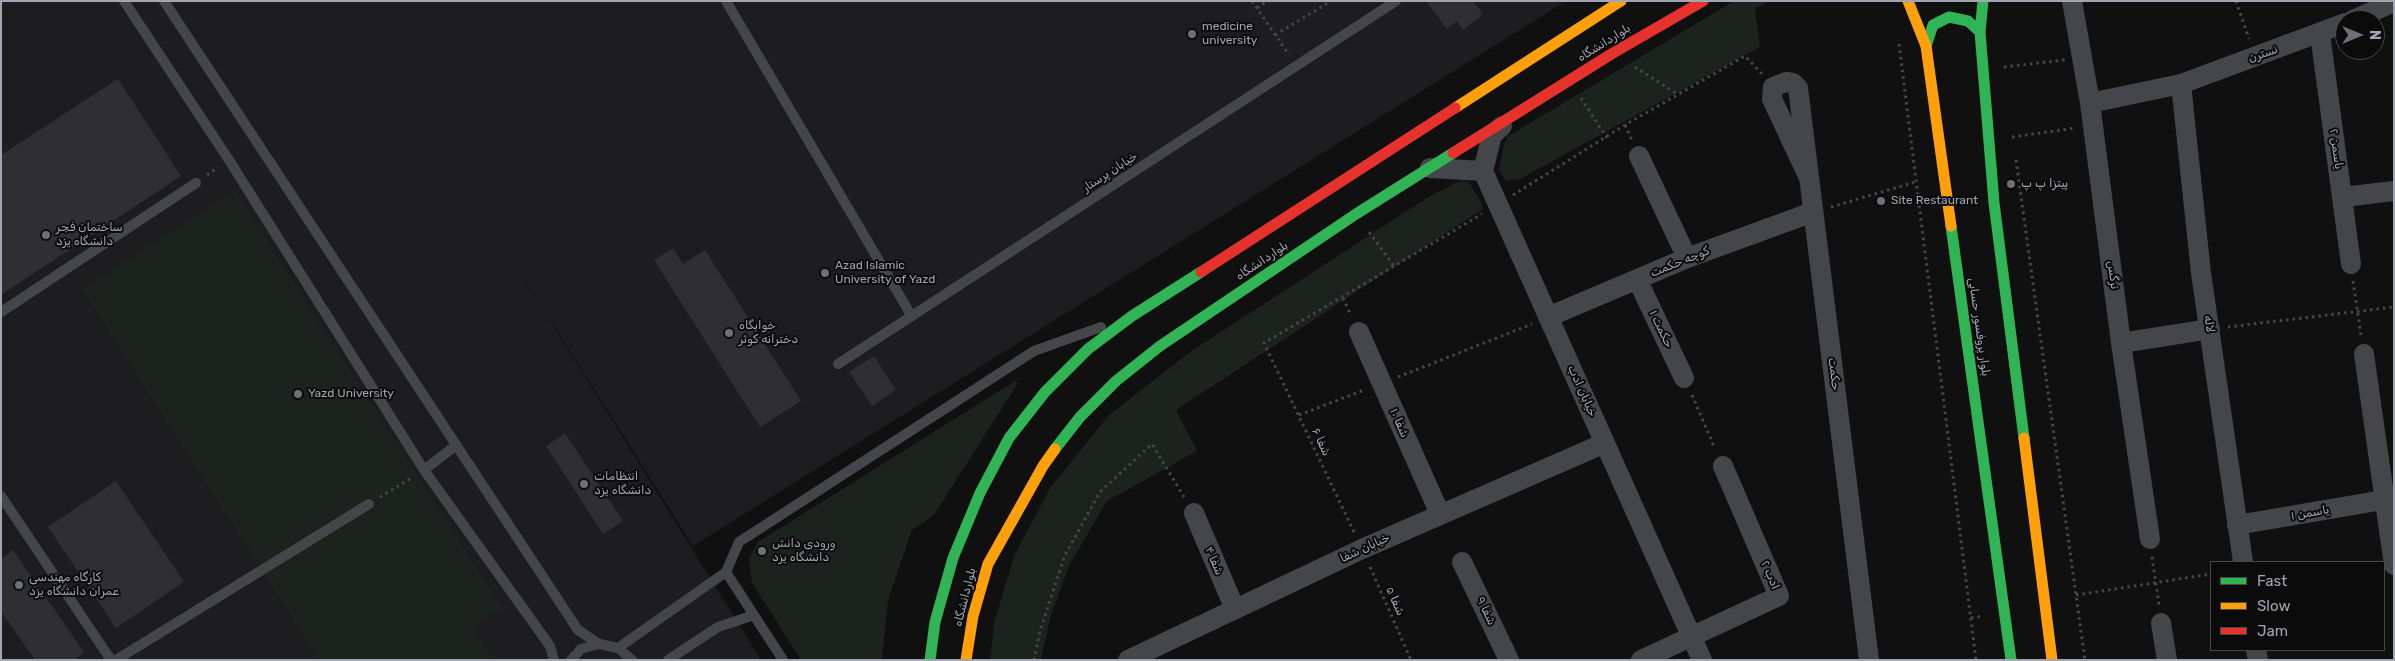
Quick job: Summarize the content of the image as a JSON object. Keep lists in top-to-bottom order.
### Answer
{
  "streets": {
    "main road": ["بلواردانشگاه", "بلوار پروفسور حسابی"],
    "street": [
      "نسترن",
      "یاسمن ۲",
      "کوچه حکمت",
      "نرگس",
      "لاله",
      "حکمت ۱",
      "حکمت",
      "خیابان ادب",
      "شفا ۱۰",
      "یاسمن ۱",
      "خیابان شفا",
      "شفا ۴",
      "ادب ۲",
      "شفا ۹"
    ],
    "lane": ["خیابان پرستار"],
    "path": ["شفا ۶", "شفا ۵"]
  },
  "crossings": [
    ["نسترن", "یاسمن ۲"],
    ["نسترن", "لاله"],
    ["کوچه حکمت", "حکمت ۱"],
    ["کوچه حکمت", "حکمت"],
    ["کوچه حکمت", "خیابان ادب"],
    ["لاله", "یاسمن ۱"],
    ["خیابان ادب", "خیابان شفا"],
    ["خیابان ادب", "ادب ۲"],
    ["شفا ۱۰", "خیابان شفا"],
    ["شفا ۶", "خیابان شفا"],
    ["شفا ۶", "شفا ۵"],
    ["خیابان شفا", "شفا ۴"],
    ["خیابان شفا", "شفا ۵"]
  ],
  "places": [
    "medicine university",
    "پیتزا پ پ",
    "Site Restaurant",
    "ساختمان فجر دانشگاه یزد",
    "Azad Islamic University of Yazd",
    "خوابگاه دخترانه کوثر",
    "Yazd University",
    "انتظامات دانشگاه یزد",
    "ورودی دانش دانشگاه یزد",
    "کارگاه مهندسی عمران دانشگاه یزد"
  ],
  "legend": ["Fast", "Slow", "Jam"],
  "north": "right"
}
